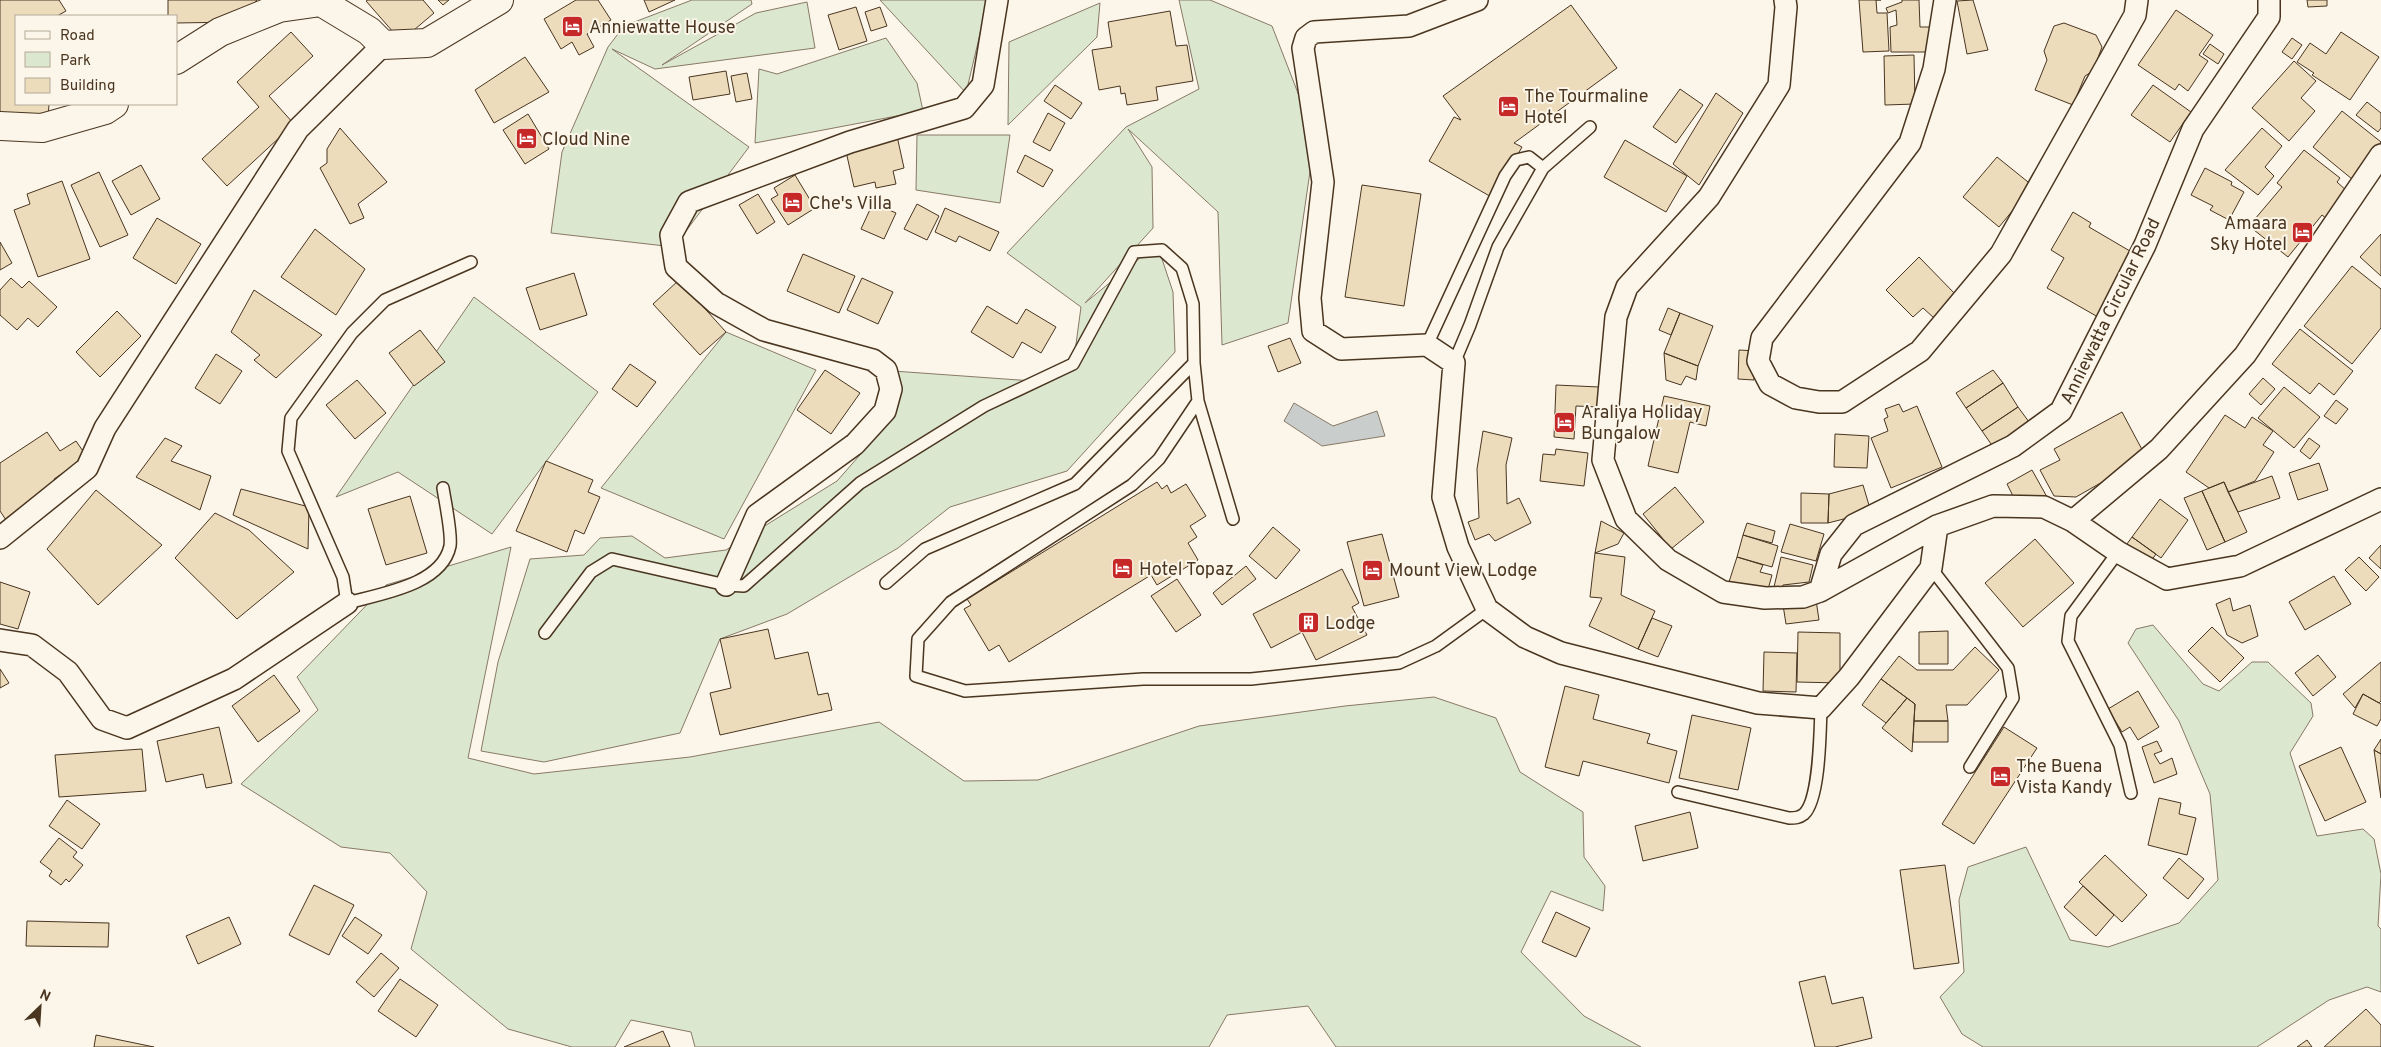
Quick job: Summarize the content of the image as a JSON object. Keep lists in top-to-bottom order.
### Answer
{
  "streets": {
    "street": ["Anniewatta Circular Road"]
  },
  "places": {
    "hotel": [
      "Anniewatte House",
      "The Tourmaline Hotel",
      "Cloud Nine",
      "Che's Villa",
      "Amaara Sky Hotel",
      "Araliya Holiday Bungalow",
      "Hotel Topaz",
      "Mount View Lodge",
      "The Buena Vista Kandy"
    ],
    "building": ["Lodge"]
  },
  "legend": ["Road", "Park", "Building"],
  "north": "top right"
}
